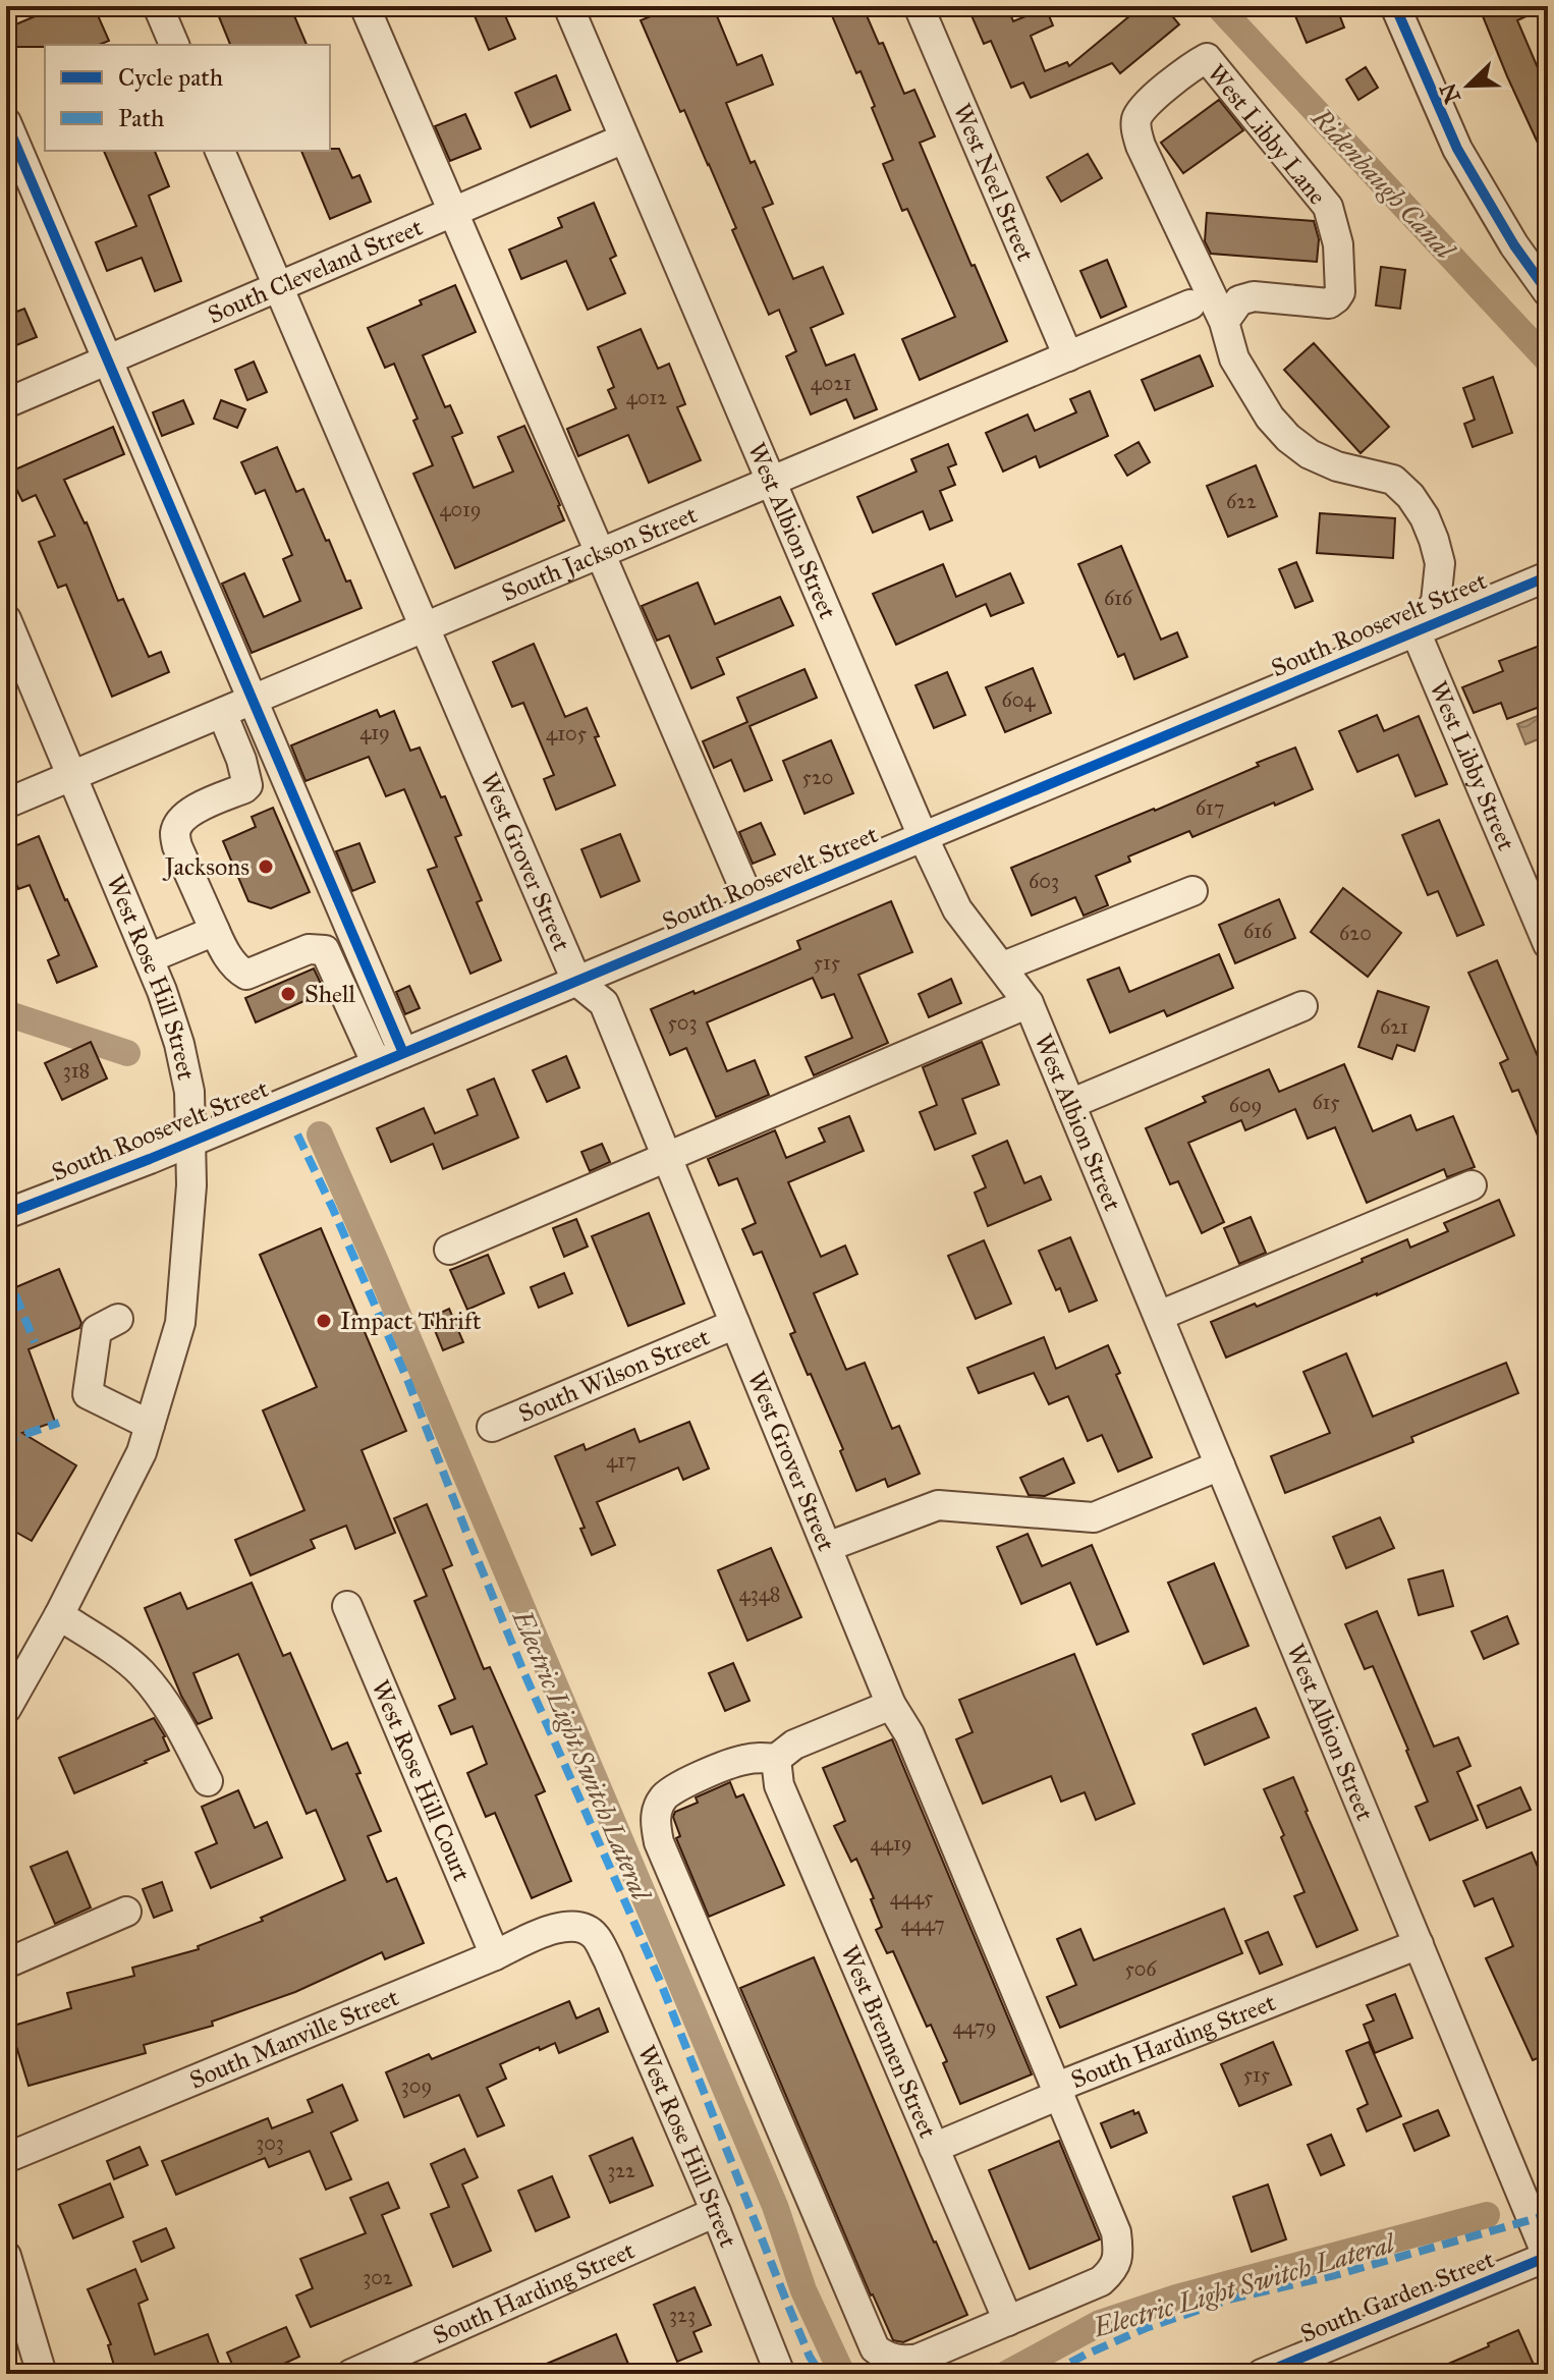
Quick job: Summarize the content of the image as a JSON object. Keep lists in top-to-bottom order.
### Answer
{
  "streets": {
    "street": [
      "West Libby Lane",
      "West Neel Street",
      "South Cleveland Street",
      "West Albion Street",
      "South Jackson Street",
      "South Roosevelt Street",
      "West Libby Street",
      "West Grover Street",
      "West Rose Hill Street",
      "South Wilson Street",
      "West Rose Hill Court",
      "South Manville Street",
      "West Brennen Street",
      "South Harding Street",
      "South Garden Street"
    ]
  },
  "crossings": [
    ["West Libby Lane", "South Roosevelt Street"],
    ["West Libby Lane", "West Libby Street"],
    ["West Neel Street", "South Jackson Street"],
    ["South Cleveland Street", "West Albion Street"],
    ["South Cleveland Street", "West Grover Street"],
    ["West Albion Street", "South Jackson Street"],
    ["West Albion Street", "South Roosevelt Street"],
    ["West Albion Street", "South Harding Street"],
    ["West Albion Street", "South Garden Street"],
    ["South Jackson Street", "West Grover Street"],
    ["South Jackson Street", "West Rose Hill Street"],
    ["South Roosevelt Street", "West Libby Street"],
    ["South Roosevelt Street", "West Grover Street"],
    ["South Roosevelt Street", "West Rose Hill Street"],
    ["West Grover Street", "South Wilson Street"],
    ["West Grover Street", "West Brennen Street"],
    ["West Grover Street", "South Harding Street"],
    ["West Rose Hill Street", "South Manville Street"],
    ["West Rose Hill Street", "South Harding Street"],
    ["West Rose Hill Court", "South Manville Street"],
    ["West Brennen Street", "South Harding Street"]
  ],
  "water": ["Ridenbaugh Canal", "Electric Light Switch Lateral"],
  "places": ["Jacksons", "Shell", "Impact Thrift"],
  "house_numbers": [
    "4021",
    "4012",
    "622",
    "4019",
    "616",
    "604",
    "419",
    "4105",
    "520",
    "617",
    "603",
    "616",
    "620",
    "515",
    "503",
    "621",
    "318",
    "615",
    "609",
    "417",
    "4348",
    "4419",
    "4445",
    "4447",
    "506",
    "4479",
    "515",
    "309",
    "303",
    "322",
    "302",
    "323"
  ],
  "legend": ["Cycle path", "Path"],
  "north": "bottom left"
}
